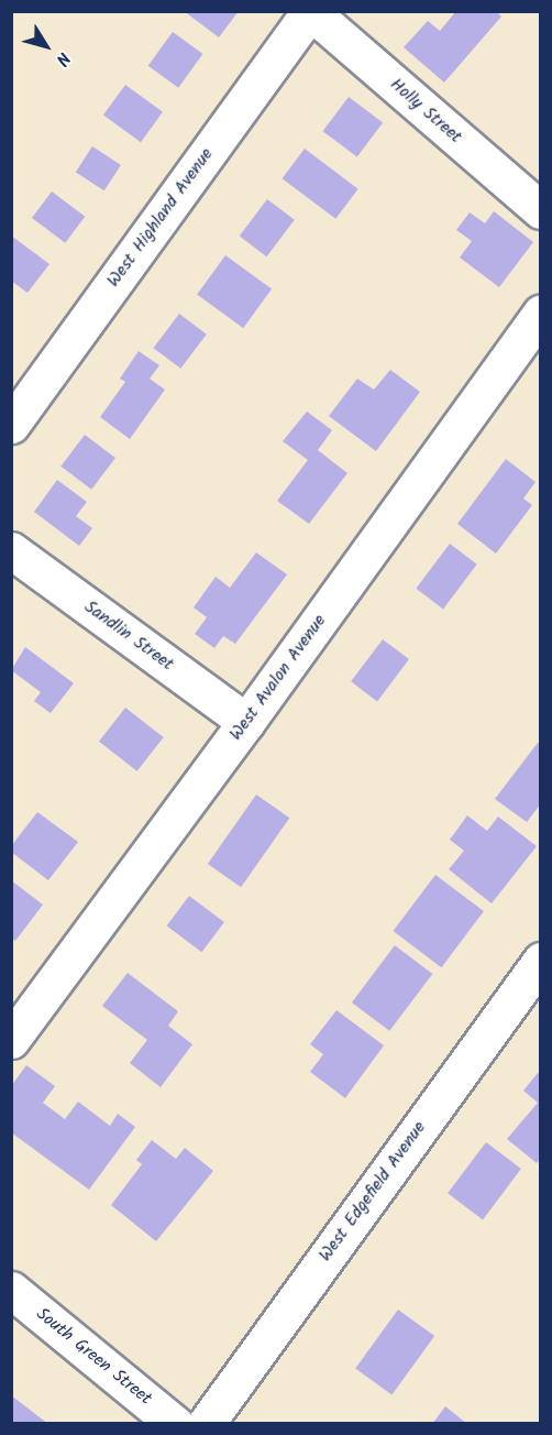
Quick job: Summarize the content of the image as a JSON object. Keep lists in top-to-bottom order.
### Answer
{
  "streets": {
    "street": [
      "Holly Street",
      "West Highland Avenue",
      "Sandlin Street",
      "West Avalon Avenue",
      "West Edgefield Avenue",
      "South Green Street"
    ]
  },
  "crossings": [
    ["Holly Street", "West Highland Avenue"],
    ["Sandlin Street", "West Avalon Avenue"]
  ],
  "north": "bottom right"
}
